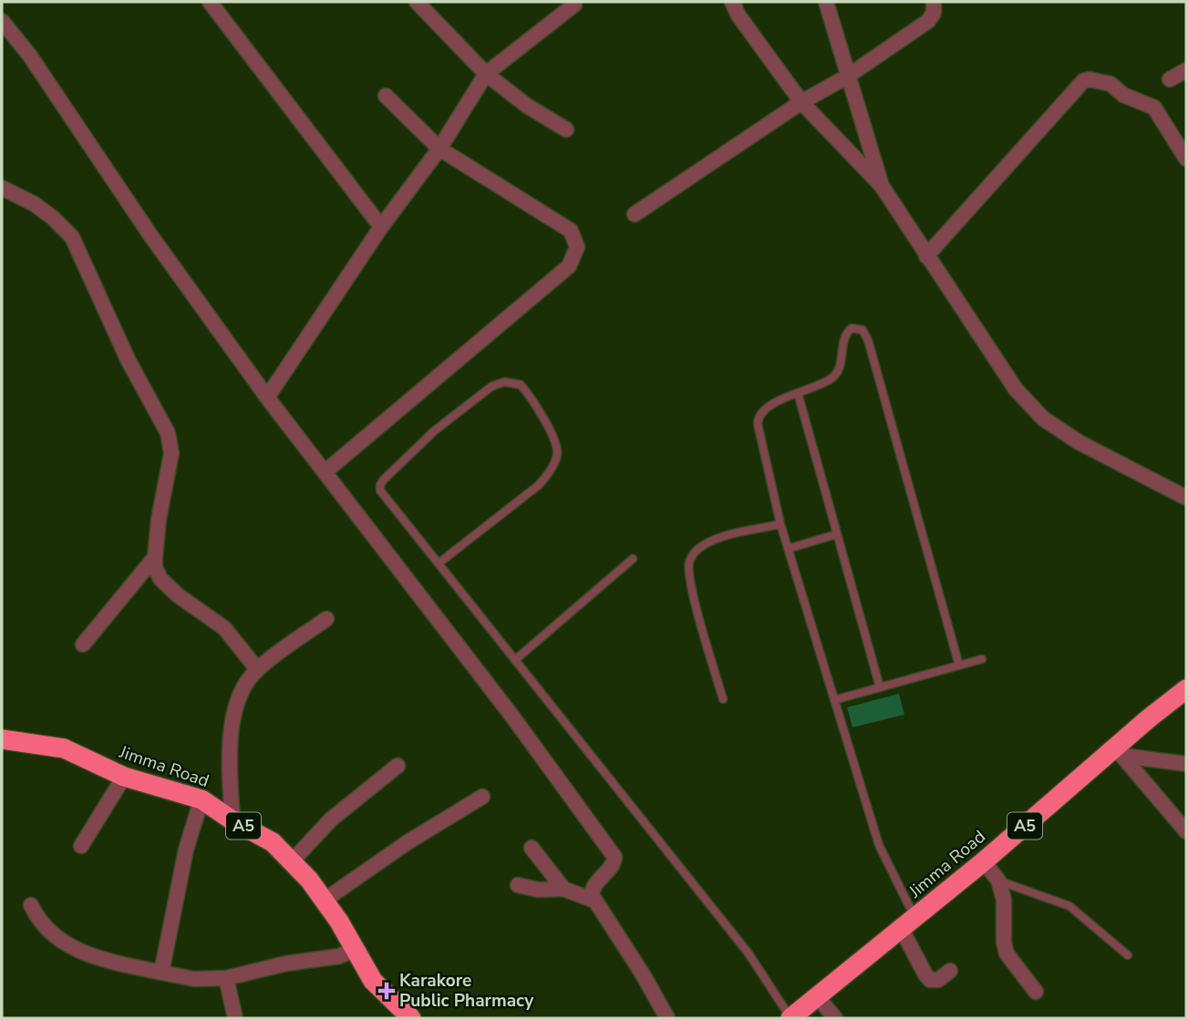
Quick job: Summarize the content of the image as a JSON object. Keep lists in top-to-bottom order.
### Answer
{
  "streets": {
    "highway": ["Jimma Road", "A5"]
  },
  "places": {
    "health": ["Karakore Public Pharmacy"]
  }
}
